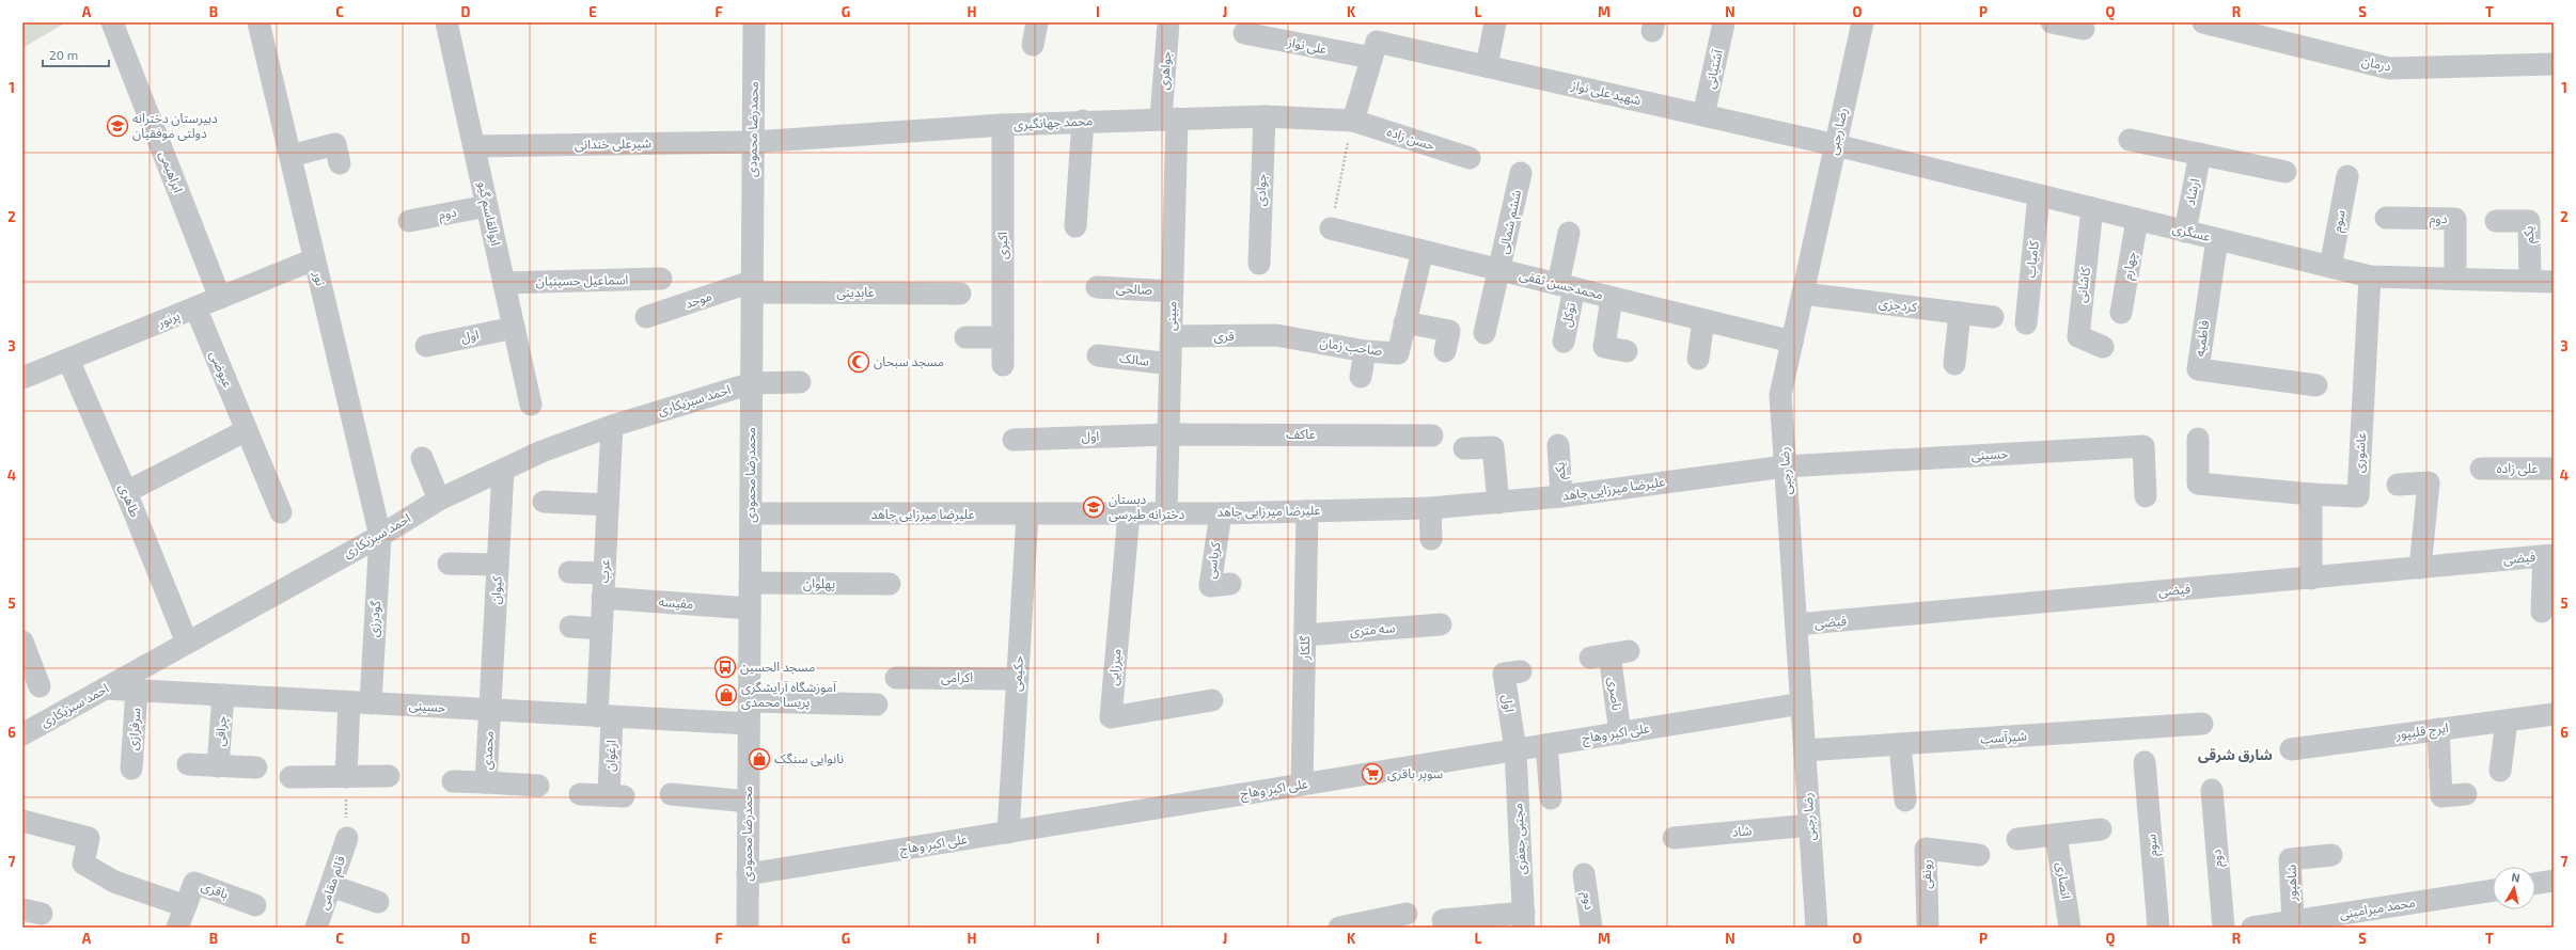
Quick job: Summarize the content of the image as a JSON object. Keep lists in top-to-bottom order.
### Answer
{
  "streets": {
    "street": [
      "علی نواز",
      "درمان",
      "آشتیانی",
      "جواهری",
      "شهید علی نواز",
      "محمد جهانگیری",
      "محمدرضا محمودی",
      "رضا رجبی",
      "حسن زاده",
      "شیرعلی خندانی",
      "ابراهیمی",
      "جوادی",
      "ارشاد",
      "دوم",
      "ابوالقاسم گیو",
      "سوم",
      "ششم شمالی",
      "عسگری",
      "یکم",
      "اکبری",
      "کامیاب",
      "چهارم",
      "نور",
      "اسماعیل حسینیان",
      "محمدحسن ثقفی",
      "کاشانی",
      "صالحی",
      "عابدینی",
      "موحد",
      "کردجزی",
      "توکل",
      "مبینی",
      "پرنور",
      "اول",
      "قری",
      "فاطمیه",
      "صاحب زمان",
      "سالک",
      "عیوضی",
      "احمد سبزیکاری",
      "عاکف",
      "عاشوری",
      "حسینی",
      "علی زاده",
      "علیرضا میرزایی جاهد",
      "طاهری",
      "فیضی",
      "کرباسی",
      "عرب",
      "پهلوان",
      "کیوان",
      "مفیسه",
      "گودرزی",
      "سه متری",
      "گلکار",
      "میرزایی",
      "حکیمی",
      "اکرامی",
      "ناصری",
      "سرفرازی",
      "چراقی",
      "ایرج قلیپور",
      "علی اکبر وهاج",
      "شیرآسب",
      "محمدی",
      "ارغوان",
      "شاد",
      "مجتبی جعفری",
      "رونقی",
      "انصاری",
      "قائم مقامی",
      "شاهپور",
      "باقری",
      "محمد میرامینی"
    ]
  },
  "crossings": [
    ["علی نواز", "شهید علی نواز"],
    ["آشتیانی", "شهید علی نواز"],
    ["جواهری", "محمد جهانگیری"],
    ["جواهری", "مبینی"],
    ["شهید علی نواز", "رضا رجبی"],
    ["شهید علی نواز", "عسگری"],
    ["محمد جهانگیری", "محمدرضا محمودی"],
    ["محمد جهانگیری", "حسن زاده"],
    ["محمد جهانگیری", "شیرعلی خندانی"],
    ["محمد جهانگیری", "جوادی"],
    ["محمد جهانگیری", "اکبری"],
    ["محمد جهانگیری", "مبینی"],
    ["محمدرضا محمودی", "شیرعلی خندانی"],
    ["محمدرضا محمودی", "عابدینی"],
    ["محمدرضا محمودی", "موحد"],
    ["محمدرضا محمودی", "احمد سبزیکاری"],
    ["محمدرضا محمودی", "حسینی"],
    ["محمدرضا محمودی", "علیرضا میرزایی جاهد"],
    ["محمدرضا محمودی", "پهلوان"],
    ["محمدرضا محمودی", "مفیسه"],
    ["محمدرضا محمودی", "علی اکبر وهاج"],
    ["رضا رجبی", "عسگری"],
    ["رضا رجبی", "محمدحسن ثقفی"],
    ["رضا رجبی", "کردجزی"],
    ["رضا رجبی", "حسینی"],
    ["رضا رجبی", "علیرضا میرزایی جاهد"],
    ["رضا رجبی", "فیضی"],
    ["رضا رجبی", "علی اکبر وهاج"],
    ["رضا رجبی", "شیرآسب"],
    ["رضا رجبی", "شاد"],
    ["شیرعلی خندانی", "ابوالقاسم گیو"],
    ["ابراهیمی", "پرنور"],
    ["ارشاد", "عسگری"],
    ["دوم", "ابوالقاسم گیو"],
    ["دوم", "عسگری"],
    ["ابوالقاسم گیو", "اسماعیل حسینیان"],
    ["ابوالقاسم گیو", "اول"],
    ["سوم", "عسگری"],
    ["ششم شمالی", "محمدحسن ثقفی"],
    ["عسگری", "یکم"],
    ["عسگری", "کامیاب"],
    ["عسگری", "چهارم"],
    ["عسگری", "کاشانی"],
    ["عسگری", "فاطمیه"],
    ["عسگری", "عاشوری"],
    ["یکم", "علیرضا میرزایی جاهد"],
    ["نور", "پرنور"],
    ["نور", "احمد سبزیکاری"],
    ["نور", "گودرزی"],
    ["محمدحسن ثقفی", "توکل"],
    ["محمدحسن ثقفی", "صاحب زمان"],
    ["صالحی", "مبینی"],
    ["عابدینی", "موحد"],
    ["مبینی", "اول"],
    ["مبینی", "قری"],
    ["مبینی", "سالک"],
    ["مبینی", "عاکف"],
    ["مبینی", "علیرضا میرزایی جاهد"],
    ["پرنور", "عیوضی"],
    ["پرنور", "طاهری"],
    ["اول", "عاکف"],
    ["اول", "علی اکبر وهاج"],
    ["اول", "مجتبی جعفری"],
    ["قری", "صاحب زمان"],
    ["احمد سبزیکاری", "حسینی"],
    ["احمد سبزیکاری", "طاهری"],
    ["احمد سبزیکاری", "عرب"],
    ["احمد سبزیکاری", "کیوان"],
    ["احمد سبزیکاری", "گودرزی"],
    ["حسینی", "علیرضا میرزایی جاهد"],
    ["حسینی", "عرب"],
    ["حسینی", "کیوان"],
    ["حسینی", "گودرزی"],
    ["حسینی", "سرفرازی"],
    ["حسینی", "چراقی"],
    ["حسینی", "محمدی"],
    ["حسینی", "ارغوان"],
    ["علیرضا میرزایی جاهد", "کرباسی"],
    ["علیرضا میرزایی جاهد", "گلکار"],
    ["علیرضا میرزایی جاهد", "میرزایی"],
    ["علیرضا میرزایی جاهد", "حکیمی"],
    ["عرب", "مفیسه"],
    ["عرب", "ارغوان"],
    ["کیوان", "محمدی"],
    ["سه متری", "گلکار"],
    ["گلکار", "علی اکبر وهاج"],
    ["حکیمی", "اکرامی"],
    ["حکیمی", "علی اکبر وهاج"],
    ["ناصری", "علی اکبر وهاج"],
    ["علی اکبر وهاج", "مجتبی جعفری"],
    ["شاهپور", "محمد میرامینی"]
  ],
  "districts": ["شارق شرقی"],
  "places": {
    "school or university": ["دبیرستان دخترانه دولتی موفقیان", "دبستان دخترانه طبرسی"],
    "mosque": ["مسجد سبحان"],
    "bus stop": ["مسجد الحسین"],
    "shop": ["آموزشگاه آرایشگری پریسا محمدی", "نانوایی سنگک"],
    "supermarket": ["سوپر باقری"]
  },
  "scale_bar": "20 m",
  "north": "top",
  "grid": {
    "columns": [
      "A",
      "B",
      "C",
      "D",
      "E",
      "F",
      "G",
      "H",
      "I",
      "J",
      "K",
      "L",
      "M",
      "N",
      "O",
      "P",
      "Q",
      "R",
      "S",
      "T"
    ],
    "rows": [
      "1",
      "2",
      "3",
      "4",
      "5",
      "6",
      "7"
    ]
  }
}
